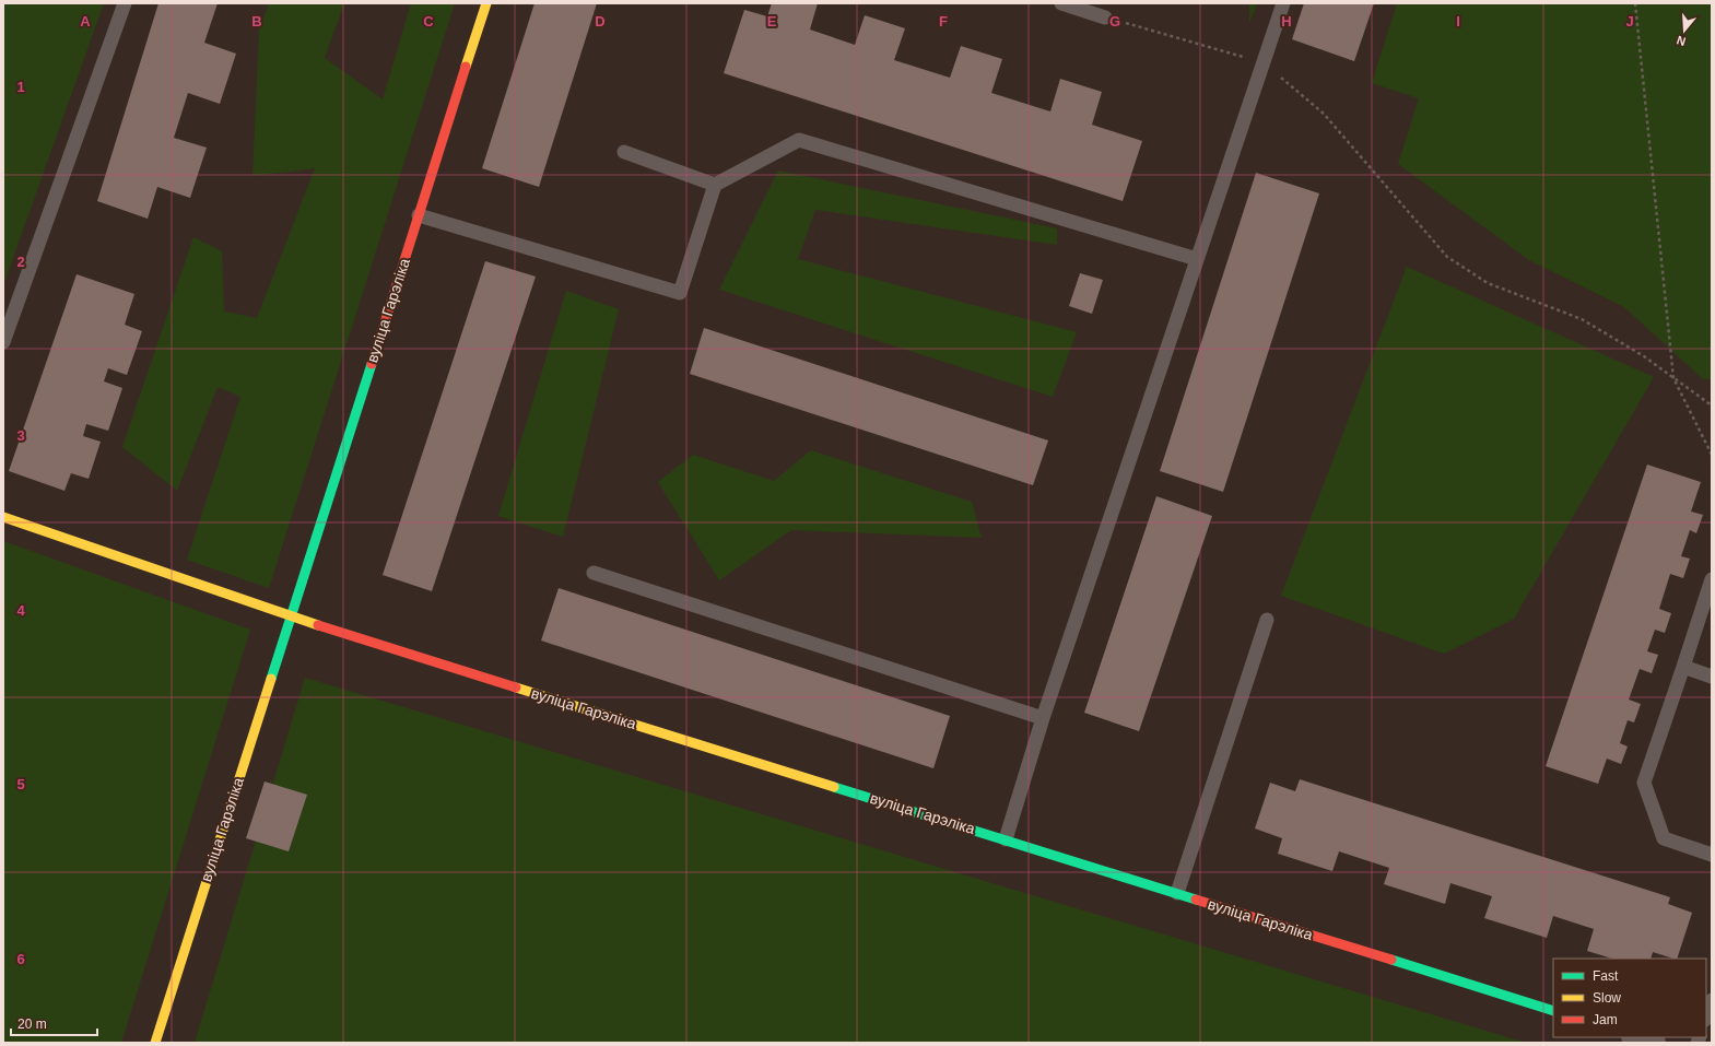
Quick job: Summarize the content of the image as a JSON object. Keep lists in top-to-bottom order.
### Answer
{
  "streets": {
    "street": ["вуліца Гарэліка"]
  },
  "legend": ["Fast", "Slow", "Jam"],
  "scale_bar": "20 m",
  "north": "bottom",
  "grid": {
    "columns": [
      "A",
      "B",
      "C",
      "D",
      "E",
      "F",
      "G",
      "H",
      "I",
      "J"
    ],
    "rows": [
      "1",
      "2",
      "3",
      "4",
      "5",
      "6"
    ]
  }
}
